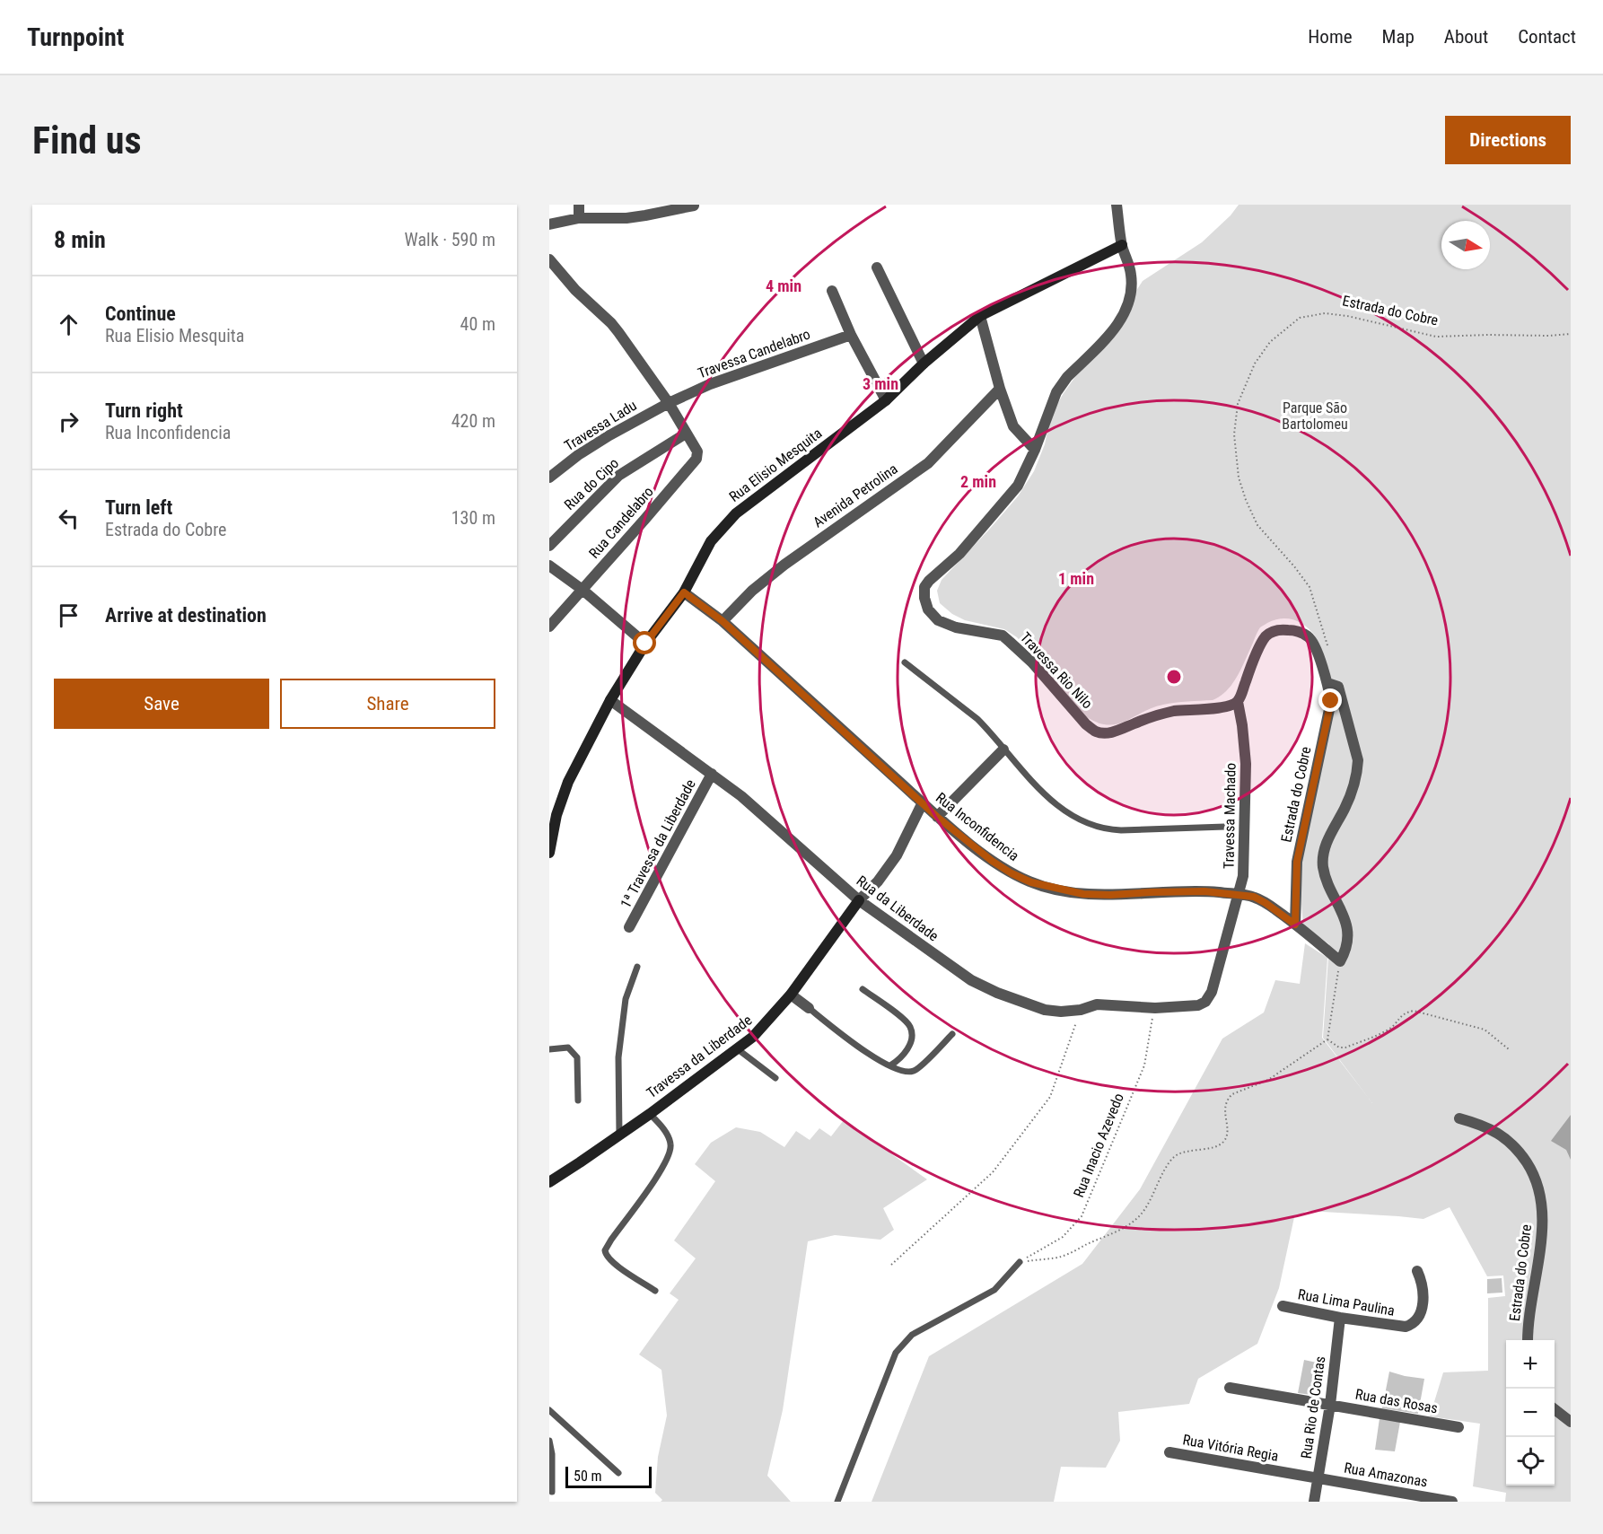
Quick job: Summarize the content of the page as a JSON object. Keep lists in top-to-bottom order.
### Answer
{
  "streets": {
    "street": [
      "Estrada do Cobre",
      "Travessa Candelabro",
      "Travessa Ladu",
      "Rua Elisio Mesquita",
      "Rua do Cipo",
      "Avenida Petrolina",
      "Rua Candelabro",
      "Travessa Rio Nilo",
      "Travessa Machado",
      "Rua Inconfidencia",
      "1ª Travessa da Liberdade",
      "Rua da Liberdade",
      "Travessa da Liberdade",
      "Rua Lima Paulina",
      "Rua das Rosas",
      "Rua Rio de Contas",
      "Rua Vitória Regia",
      "Rua Amazonas"
    ],
    "path": ["Rua Inacio Azevedo"]
  },
  "crossings": [
    ["Estrada do Cobre", "Rua Inconfidencia"],
    ["Travessa Candelabro", "Travessa Ladu"],
    ["Rua Elisio Mesquita", "Travessa Rio Nilo"],
    ["Rua Elisio Mesquita", "Rua Inconfidencia"],
    ["Rua Elisio Mesquita", "Rua da Liberdade"],
    ["Rua do Cipo", "Rua Candelabro"],
    ["Avenida Petrolina", "Rua Inconfidencia"],
    ["Travessa Rio Nilo", "Travessa Machado"],
    ["Travessa Machado", "Rua Inconfidencia"],
    ["Travessa Machado", "Rua da Liberdade"],
    ["1ª Travessa da Liberdade", "Rua da Liberdade"],
    ["Rua da Liberdade", "Travessa da Liberdade"],
    ["Rua da Liberdade", "Rua Inacio Azevedo"],
    ["Rua Lima Paulina", "Rua Rio de Contas"],
    ["Rua das Rosas", "Rua Rio de Contas"],
    ["Rua Rio de Contas", "Rua Vitória Regia"],
    ["Rua Rio de Contas", "Rua Amazonas"],
    ["Rua Vitória Regia", "Rua Amazonas"]
  ],
  "parks": ["Parque São Bartolomeu"],
  "scale_bar": "50 m",
  "north": "right",
  "page": {
    "header": "Turnpoint",
    "nav": [
      "Home",
      "Map",
      "About",
      "Contact"
    ],
    "buttons": [
      "Directions",
      ["Save", "Share"]
    ],
    "title": "Find us",
    "heading": ["8 min", "Walk · 590 m"],
    "list": [
      ["Continue", "Rua Elisio Mesquita", "40 m"],
      ["Turn right", "Rua Inconfidencia", "420 m"],
      ["Turn left", "Estrada do Cobre", "130 m"],
      "Arrive at destination"
    ],
    "map_buttons": ["+", "−"],
    "scale": "50 m"
  },
  "rings": [
    "4 min",
    "3 min",
    "2 min",
    "1 min"
  ]
}
